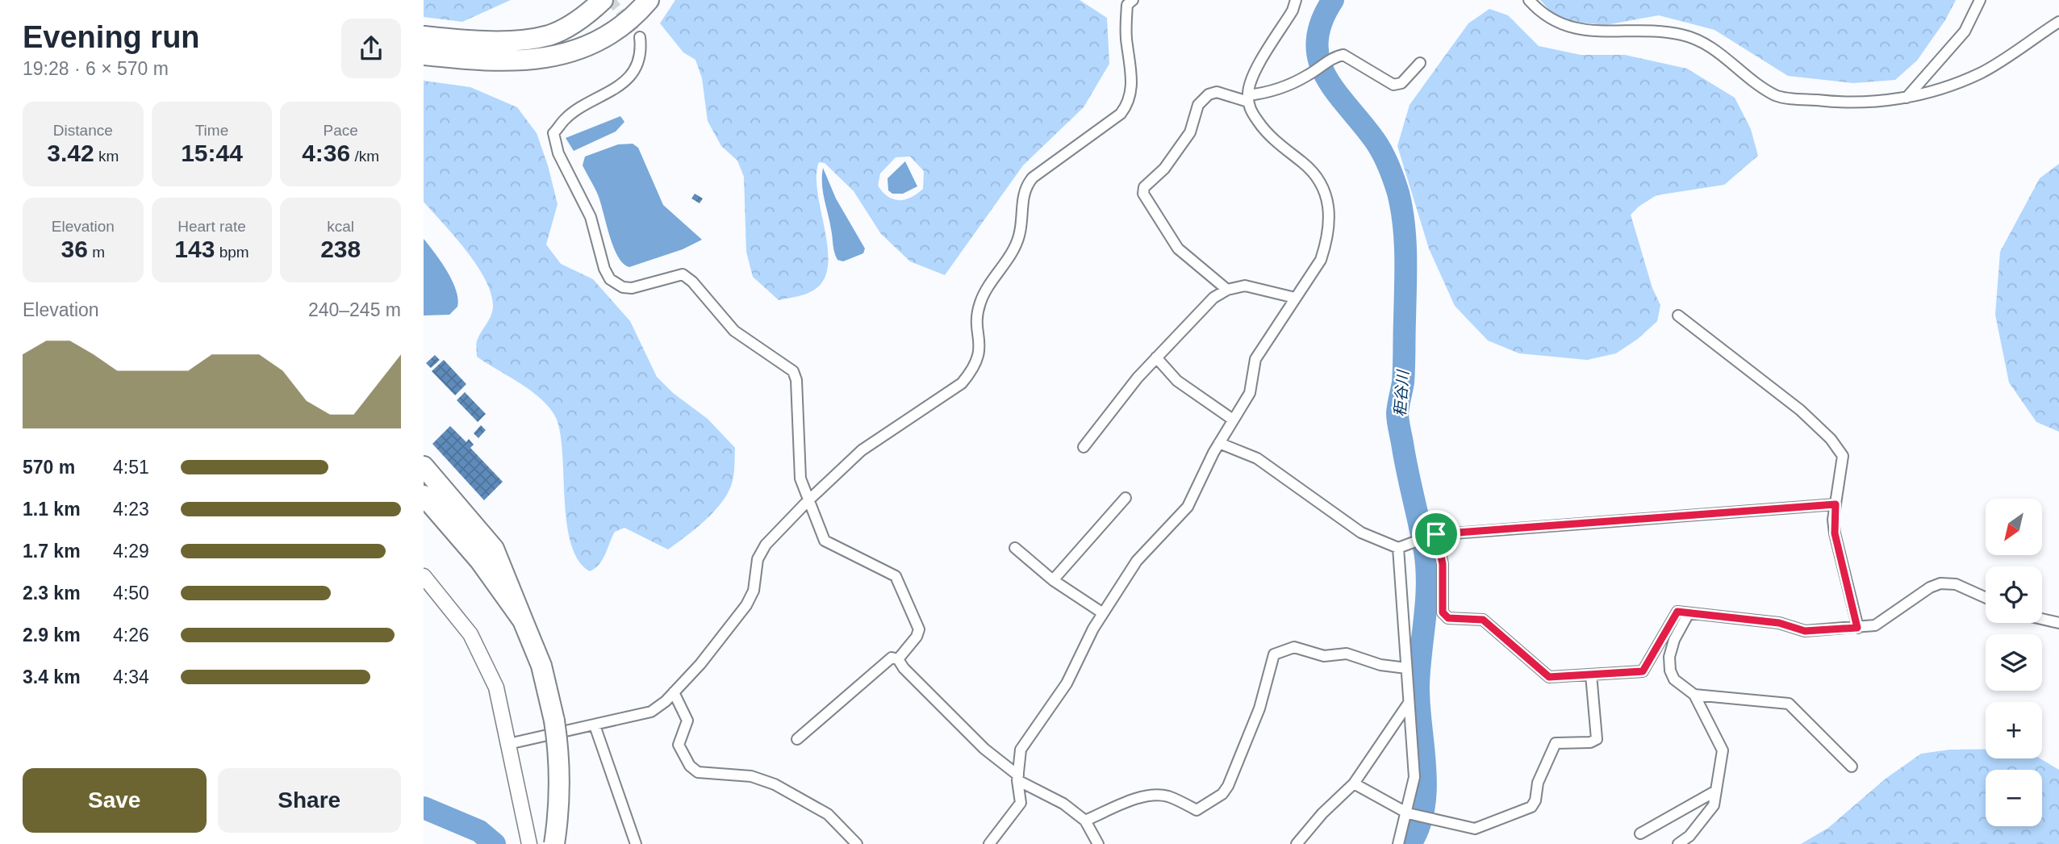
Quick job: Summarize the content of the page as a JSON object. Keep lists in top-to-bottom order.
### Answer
{
  "water": ["秬谷川"],
  "north": "bottom left",
  "page": {
    "heading": ["Evening run", "19:28 · 6 × 570 m"],
    "stats": [
      ["Distance", "3.42 km"],
      ["Time", "15:44"],
      ["Pace", "4:36 /km"],
      ["Elevation", "36 m"],
      ["Heart rate", "143 bpm"],
      ["kcal", "238"]
    ],
    "chart": ["Elevation", "240–245 m"],
    "list": [
      {
        "name": "570 m",
        "note": "4:51"
      },
      {
        "name": "1.1 km",
        "note": "4:23"
      },
      {
        "name": "1.7 km",
        "note": "4:29"
      },
      {
        "name": "2.3 km",
        "note": "4:50"
      },
      {
        "name": "2.9 km",
        "note": "4:26"
      },
      {
        "name": "3.4 km",
        "note": "4:34"
      }
    ],
    "map_buttons": ["+", "−"],
    "buttons": ["Save", "Share"]
  }
}
